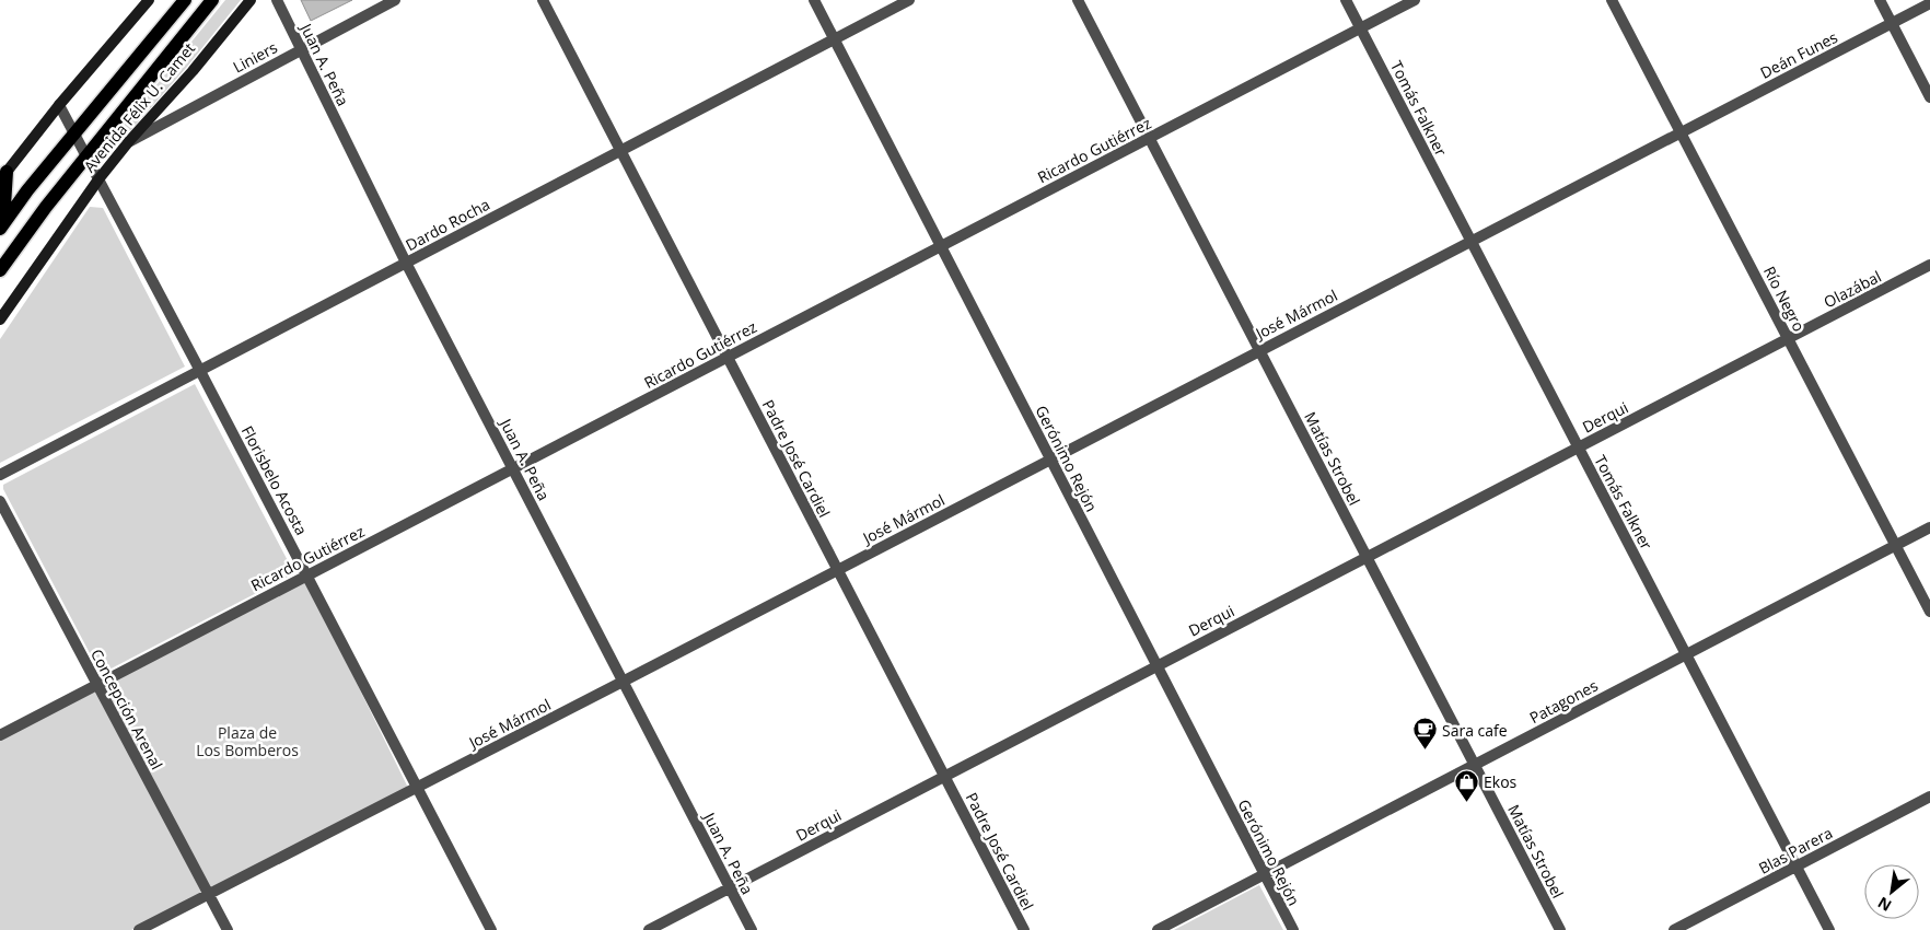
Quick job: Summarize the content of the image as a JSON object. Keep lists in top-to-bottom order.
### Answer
{
  "streets": {
    "main road": ["Avenida Félix U. Camet"],
    "street": [
      "Deán Funes",
      "Liniers",
      "Juan A. Peña",
      "Tomás Falkner",
      "Ricardo Gutiérrez",
      "Dardo Rocha",
      "Olazábal",
      "Río Negro",
      "José Mármol",
      "Derqui",
      "Padre José Cardiel",
      "Gerónimo Rejón",
      "Matías Strobel",
      "Florisbelo Acosta",
      "Patagones",
      "Concepción Arenal",
      "Blas Parera"
    ]
  },
  "crossings": [
    ["Deán Funes", "Río Negro"],
    ["Deán Funes", "José Mármol"],
    ["Liniers", "Juan A. Peña"],
    ["Liniers", "Avenida Félix U. Camet"],
    ["Juan A. Peña", "Ricardo Gutiérrez"],
    ["Juan A. Peña", "Dardo Rocha"],
    ["Juan A. Peña", "José Mármol"],
    ["Juan A. Peña", "Derqui"],
    ["Avenida Félix U. Camet", "Florisbelo Acosta"],
    ["Tomás Falkner", "Ricardo Gutiérrez"],
    ["Tomás Falkner", "José Mármol"],
    ["Tomás Falkner", "Derqui"],
    ["Tomás Falkner", "Patagones"],
    ["Tomás Falkner", "Blas Parera"],
    ["Ricardo Gutiérrez", "Padre José Cardiel"],
    ["Ricardo Gutiérrez", "Gerónimo Rejón"],
    ["Ricardo Gutiérrez", "Matías Strobel"],
    ["Ricardo Gutiérrez", "Florisbelo Acosta"],
    ["Ricardo Gutiérrez", "Concepción Arenal"],
    ["Dardo Rocha", "Padre José Cardiel"],
    ["Dardo Rocha", "Gerónimo Rejón"],
    ["Dardo Rocha", "Florisbelo Acosta"],
    ["Olazábal", "Río Negro"],
    ["Olazábal", "Derqui"],
    ["Río Negro", "José Mármol"],
    ["Río Negro", "Derqui"],
    ["Río Negro", "Patagones"],
    ["José Mármol", "Padre José Cardiel"],
    ["José Mármol", "Gerónimo Rejón"],
    ["José Mármol", "Matías Strobel"],
    ["José Mármol", "Florisbelo Acosta"],
    ["José Mármol", "Concepción Arenal"],
    ["Derqui", "Padre José Cardiel"],
    ["Derqui", "Gerónimo Rejón"],
    ["Derqui", "Matías Strobel"],
    ["Gerónimo Rejón", "Patagones"],
    ["Matías Strobel", "Patagones"]
  ],
  "parks": ["Plaza de Los Bomberos"],
  "places": {
    "cafe": ["Sara cafe"],
    "shop": ["Ekos"]
  },
  "north": "bottom left"
}
